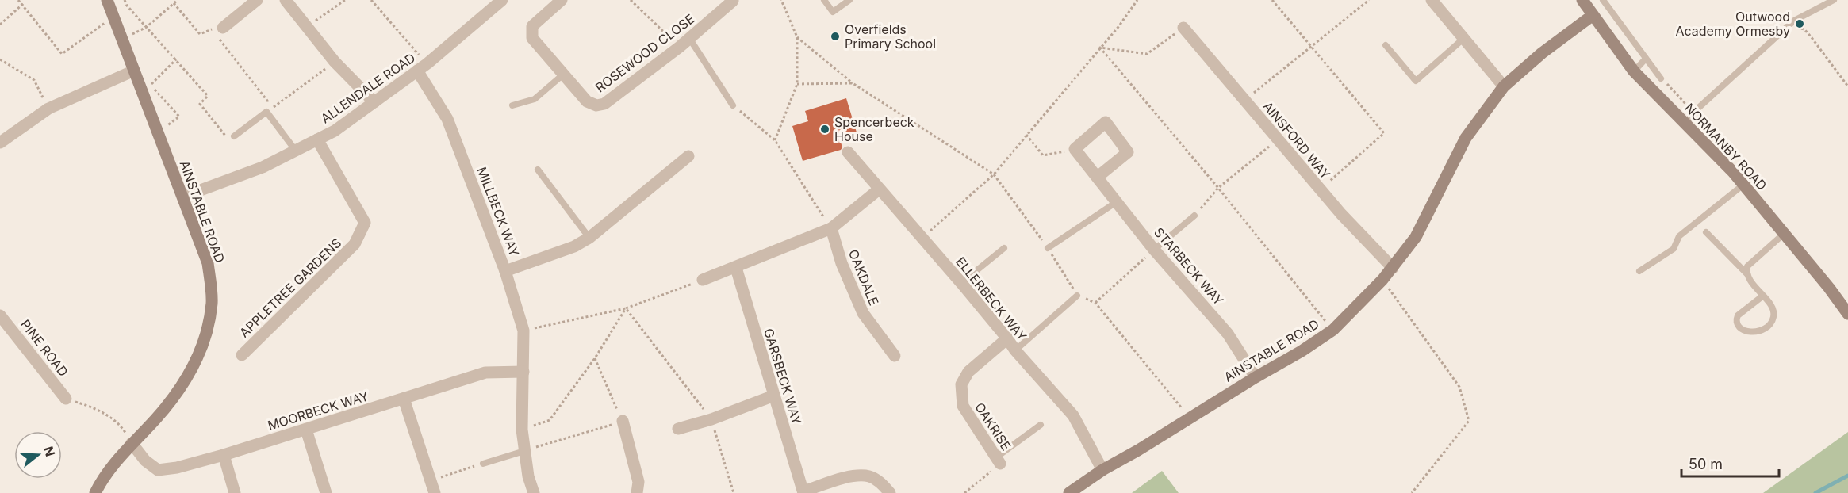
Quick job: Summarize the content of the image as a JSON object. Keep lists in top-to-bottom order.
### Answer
{
  "streets": {
    "street": [
      "ROSEWOOD CLOSE",
      "ALLENDALE ROAD",
      "AINSFORD WAY",
      "NORMANBY ROAD",
      "AINSTABLE ROAD",
      "MILLBECK WAY",
      "STARBECK WAY",
      "OAKDALE",
      "APPLETREE GARDENS",
      "ELLERBECK WAY",
      "PINE ROAD",
      "GARSBECK WAY",
      "MOORBECK WAY",
      "OAKRISE"
    ]
  },
  "crossings": [
    ["ALLENDALE ROAD", "AINSTABLE ROAD"],
    ["ALLENDALE ROAD", "MILLBECK WAY"],
    ["ALLENDALE ROAD", "APPLETREE GARDENS"],
    ["AINSFORD WAY", "AINSTABLE ROAD"],
    ["NORMANBY ROAD", "AINSTABLE ROAD"],
    ["AINSTABLE ROAD", "STARBECK WAY"],
    ["AINSTABLE ROAD", "ELLERBECK WAY"],
    ["AINSTABLE ROAD", "MOORBECK WAY"],
    ["MILLBECK WAY", "MOORBECK WAY"],
    ["ELLERBECK WAY", "OAKRISE"]
  ],
  "places": ["Outwood Academy Ormesby", "Overfields Primary School", "Spencerbeck House"],
  "scale_bar": "50 m",
  "north": "right"
}
